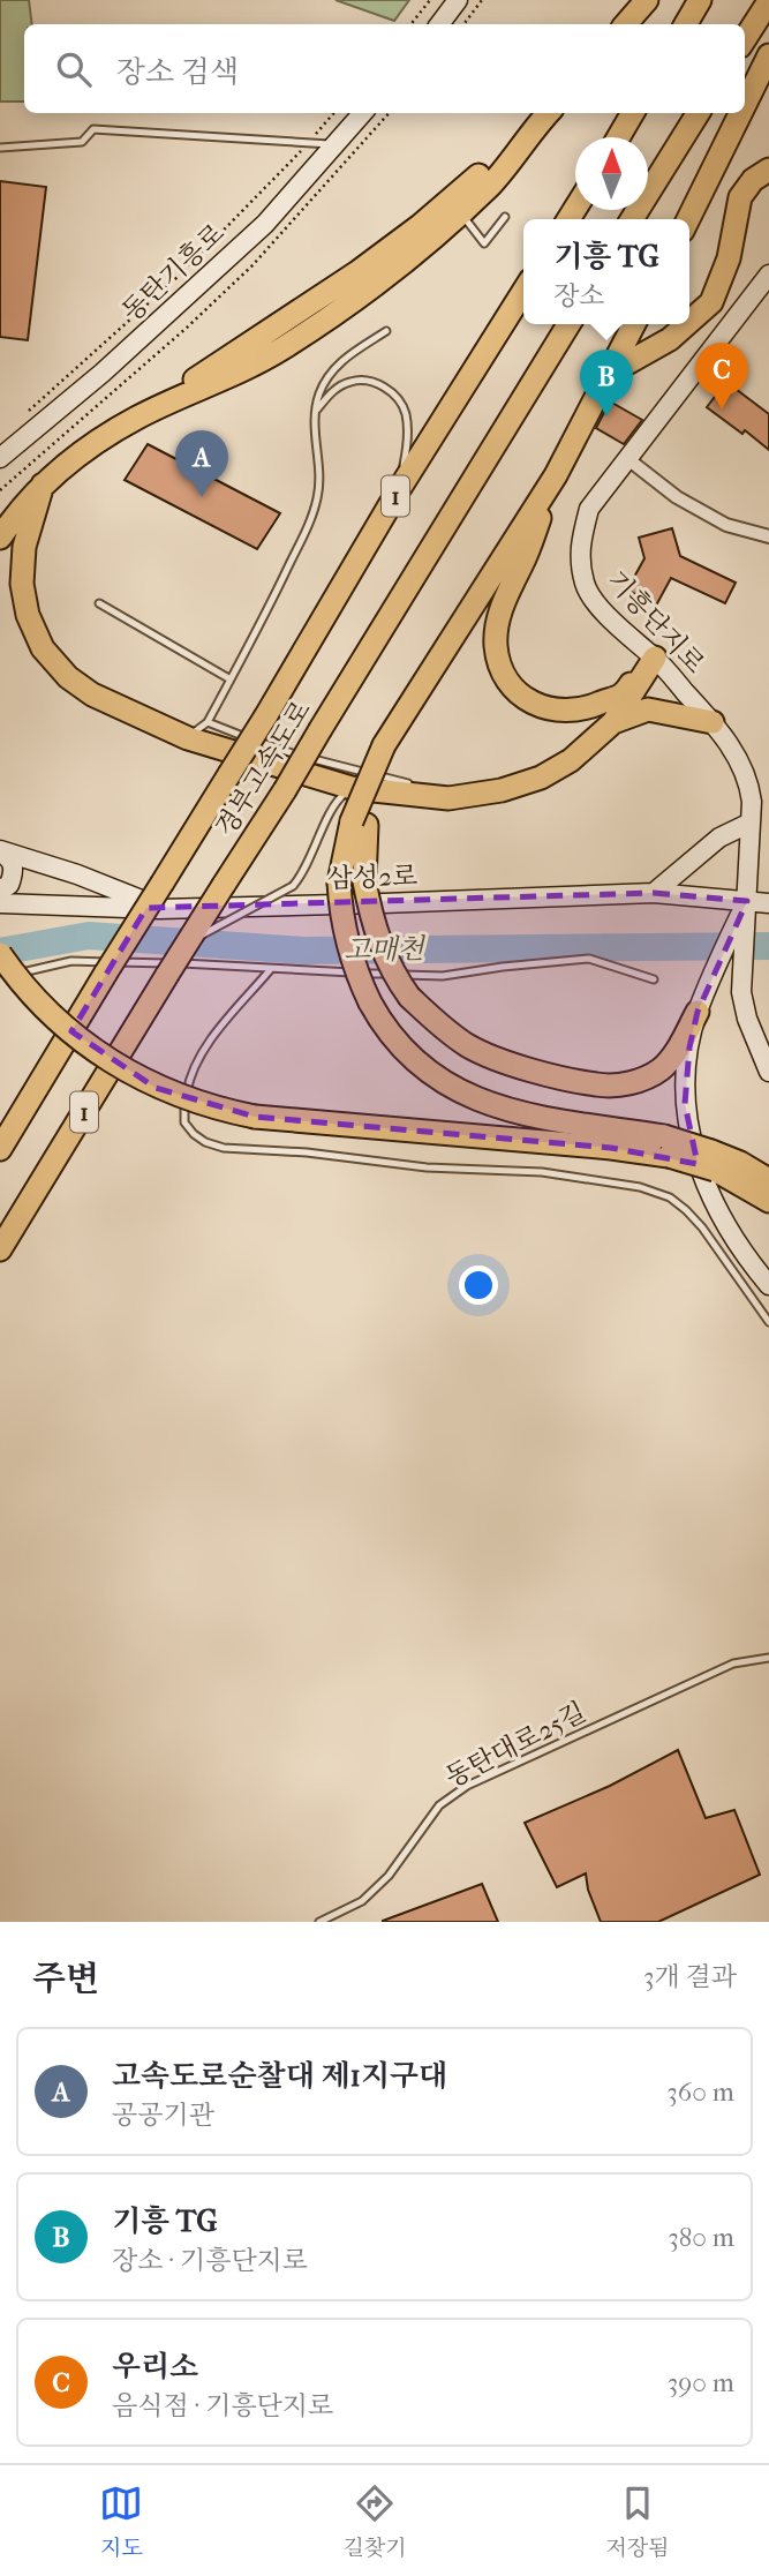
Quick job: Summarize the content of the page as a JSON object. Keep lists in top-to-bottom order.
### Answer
{
  "streets": {
    "highway": ["1", "경부고속도로"],
    "main road": ["동탄기흥로", "기흥단지로", "삼성2로"],
    "lane": ["동탄대로25길"]
  },
  "crossings": [
    ["기흥단지로", "삼성2로"]
  ],
  "water": ["고매천"],
  "north": "top",
  "page": {
    "search": "장소 검색",
    "popup": ["기흥 TG", "장소"],
    "pins": ["C", "B", "A"],
    "heading": ["주변", "3개 결과"],
    "list": [
      {
        "mark": "A",
        "name": "고속도로순찰대 제1지구대",
        "note": "공공기관",
        "value": "360 m"
      },
      {
        "mark": "B",
        "name": "기흥 TG",
        "note": "장소 · 기흥단지로",
        "value": "380 m"
      },
      {
        "mark": "C",
        "name": "우리소",
        "note": "음식점 · 기흥단지로",
        "value": "390 m"
      }
    ],
    "nav": ["지도", "길찾기", "저장됨"]
  }
}
